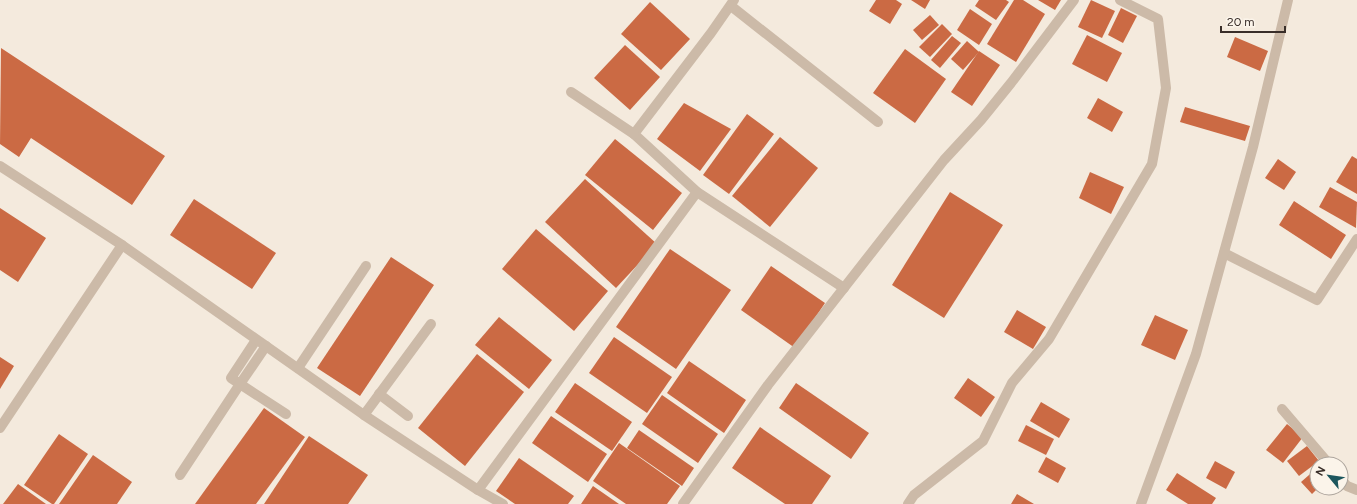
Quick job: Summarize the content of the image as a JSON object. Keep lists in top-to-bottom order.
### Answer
{
  "scale_bar": "20 m",
  "north": "top left"
}
